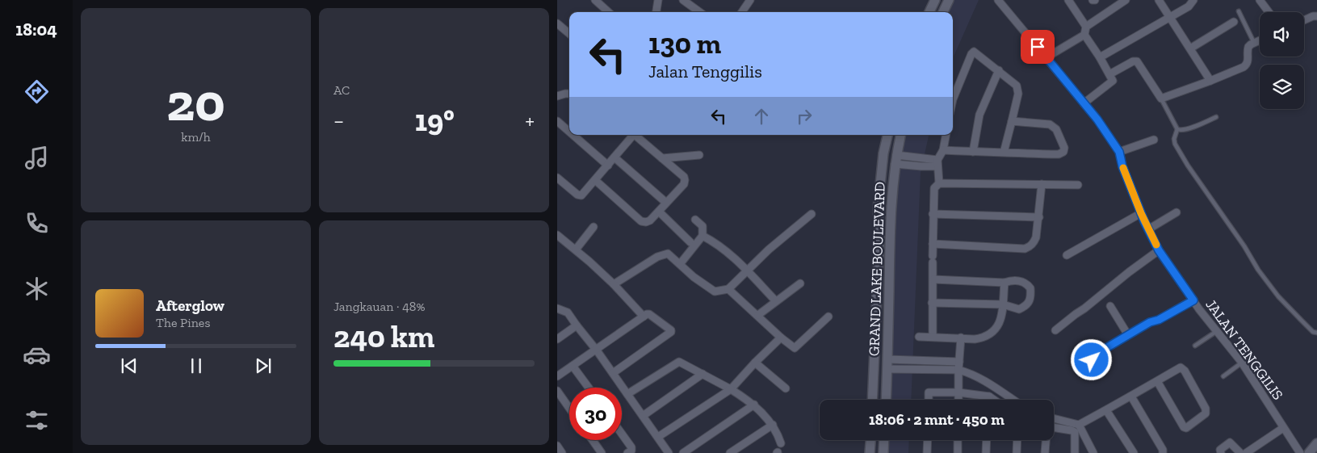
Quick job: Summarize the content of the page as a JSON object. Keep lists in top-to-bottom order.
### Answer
{
  "streets": {
    "street": ["GRAND LAKE BOULEVARD", "JALAN TENGGILIS"]
  },
  "page": {
    "tabs": "18:04",
    "tile": [
      ["20", "km/h"],
      "AC",
      ["Jangkauan · 48%", "240 km"]
    ],
    "turn": ["130 m", "Jalan Tenggilis"],
    "heat": ["−", "19°", "+"],
    "song": ["Afterglow", "The Pines"],
    "limit": "30",
    "trip": "18:06 · 2 mnt · 450 m"
  }
}
